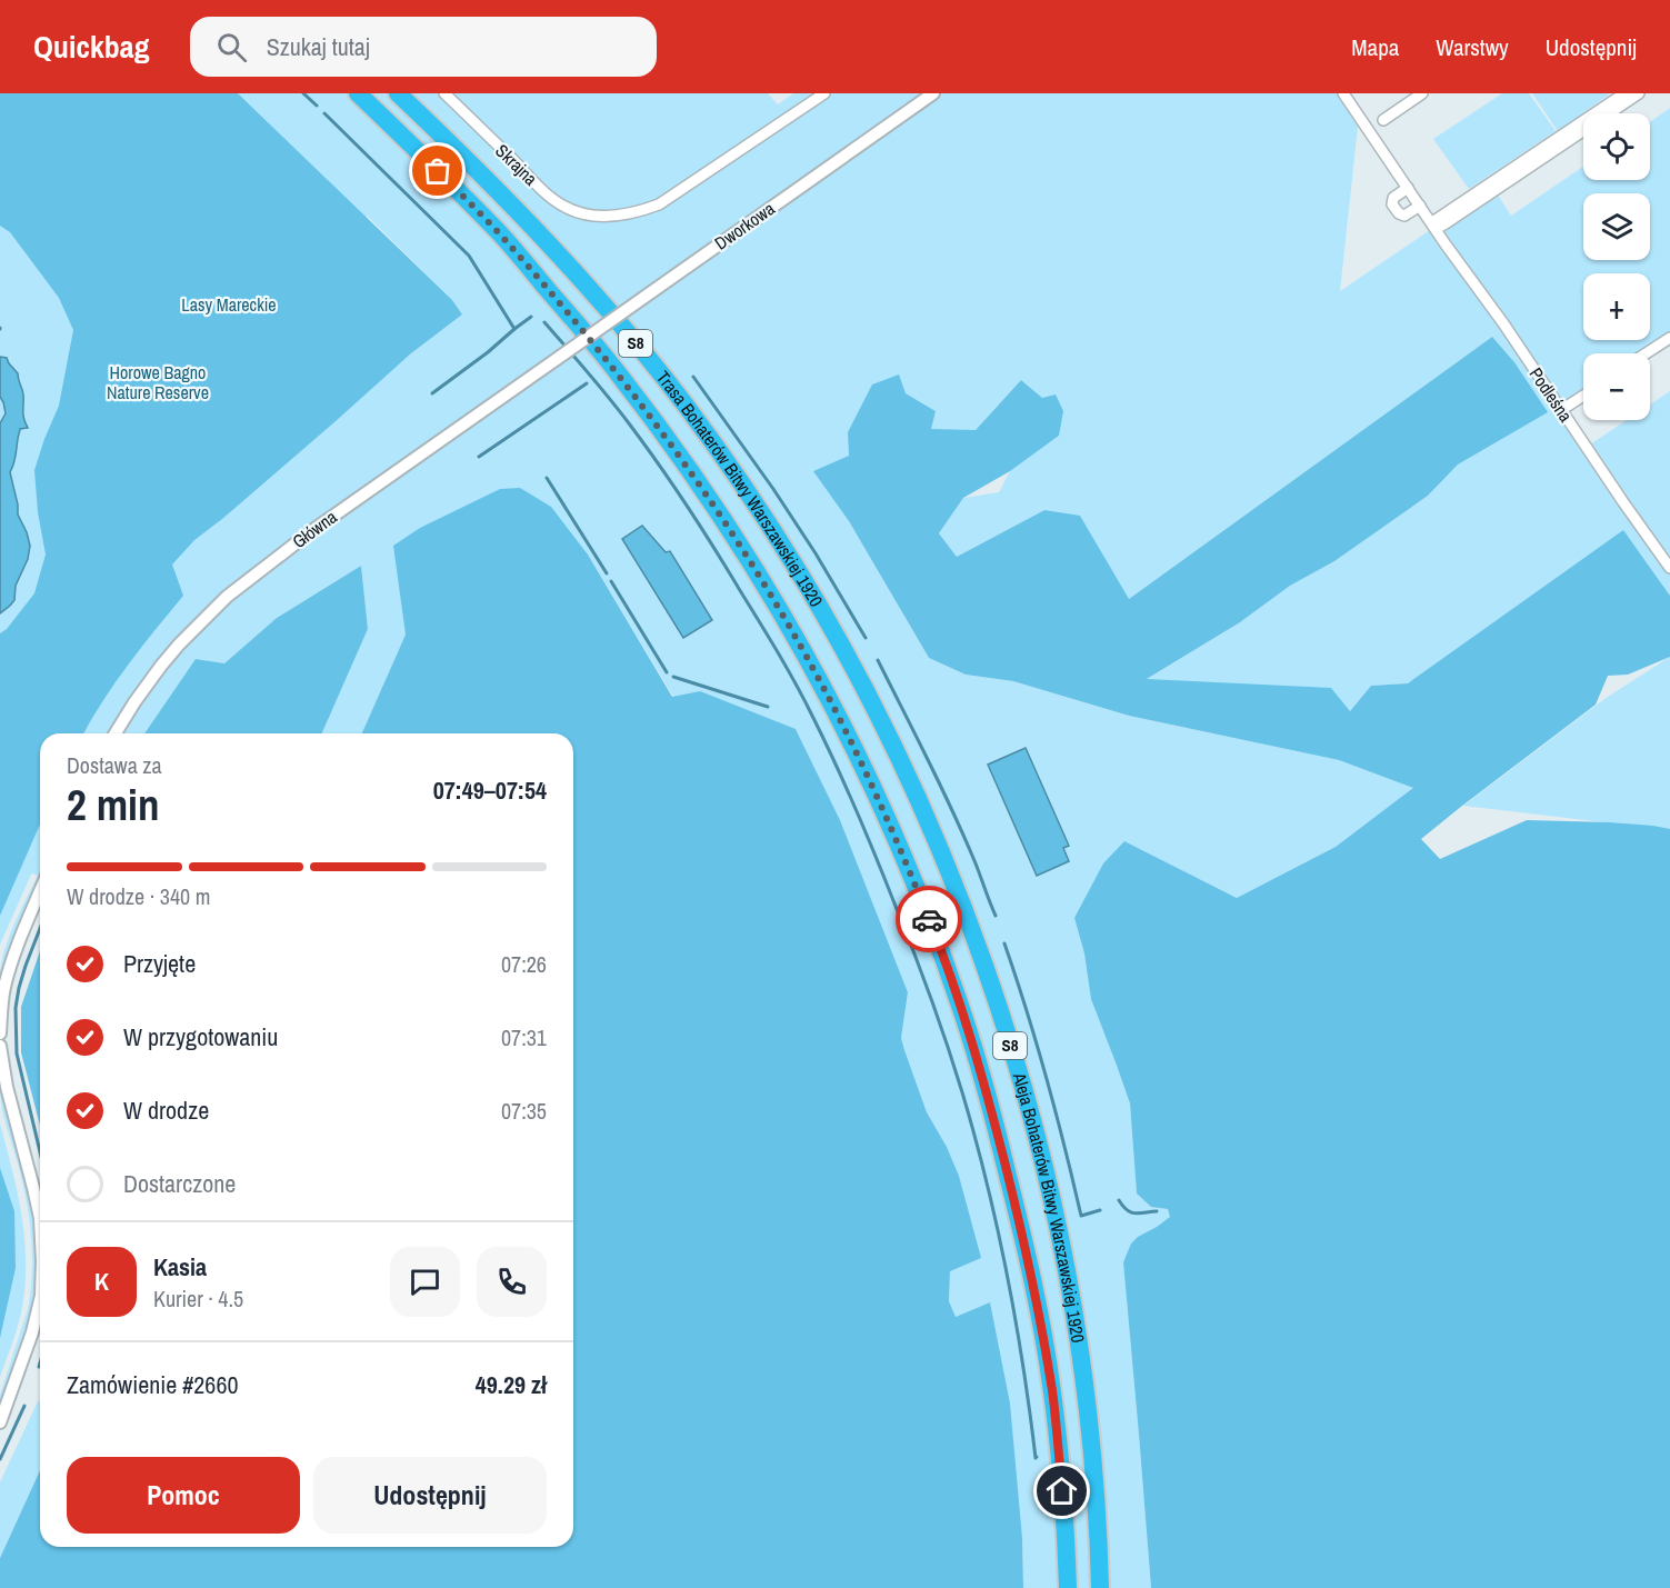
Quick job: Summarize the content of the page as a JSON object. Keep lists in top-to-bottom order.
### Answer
{
  "streets": {
    "highway": ["S8", "Trasa Bohaterów Bitwy Warszawskiej 1920", "Aleja Bohaterów Bitwy Warszawskiej 1920"],
    "street": [
      "Skrajna",
      "Dworkowa",
      "Podleśna",
      "Główna"
    ]
  },
  "crossings": [
    ["Dworkowa", "Główna"],
    ["Trasa Bohaterów Bitwy Warszawskiej 1920", "Aleja Bohaterów Bitwy Warszawskiej 1920"]
  ],
  "parks": ["Lasy Mareckie", "Horowe Bagno Nature Reserve"],
  "page": {
    "header": "Quickbag",
    "search": "Szukaj tutaj",
    "nav": ["Mapa", "Warstwy", "Udostępnij"],
    "map_buttons": ["+", "−"],
    "heading": ["2 min", "Dostawa za", "07:49–07:54"],
    "panel": [
      "Kasia",
      "Kurier · 4.5",
      "Zamówienie #2660",
      "49.29 zł"
    ],
    "bar": "W drodze · 340 m",
    "list": [
      ["Przyjęte", "07:26"],
      ["W przygotowaniu", "07:31"],
      ["W drodze", "07:35"],
      "Dostarczone"
    ],
    "round": "K",
    "buttons": ["Pomoc", "Udostępnij"]
  }
}
